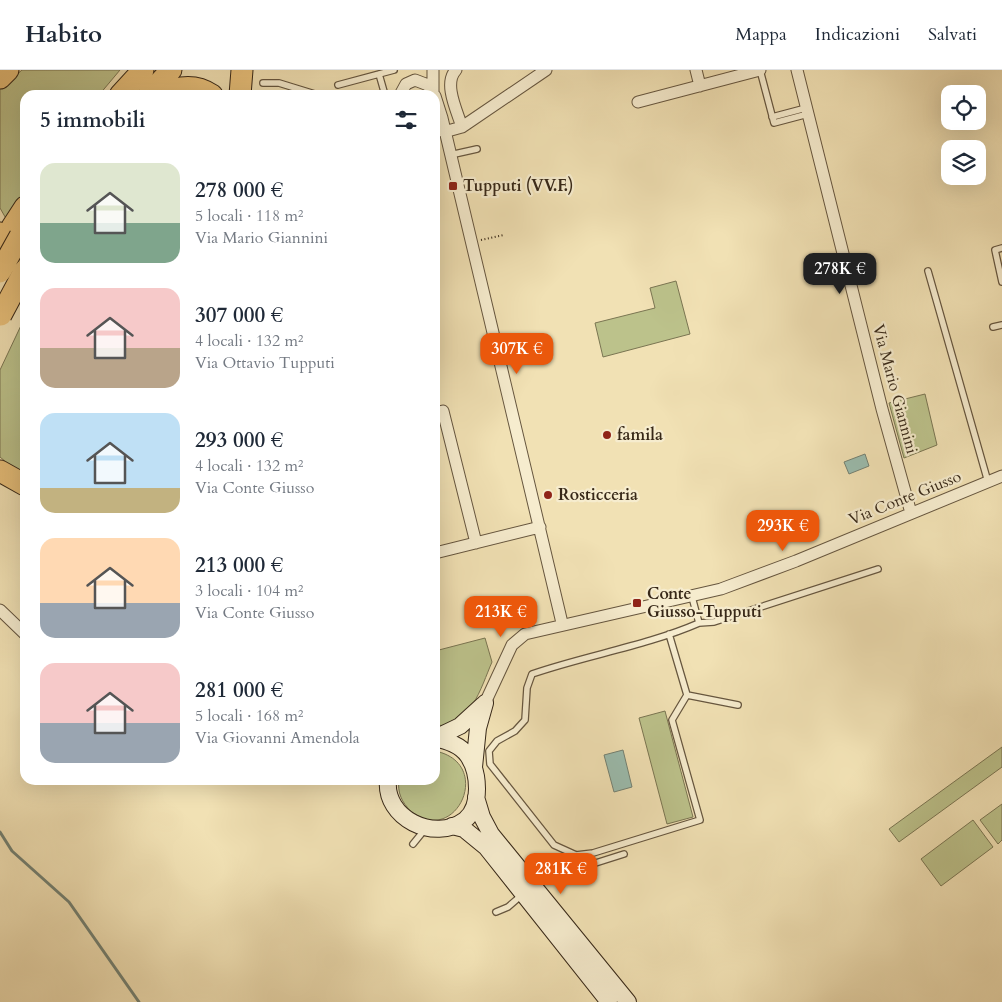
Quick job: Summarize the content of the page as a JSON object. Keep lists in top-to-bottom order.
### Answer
{
  "streets": {
    "street": ["Via Mario Giannini", "Via Conte Giusso"]
  },
  "crossings": [
    ["Via Mario Giannini", "Via Conte Giusso"]
  ],
  "places": {
    "transit": ["Tupputi (VV.F.)", "Conte Giusso-Tupputi"],
    "other": ["famila", "Rosticceria"]
  },
  "page": {
    "header": "Habito",
    "nav": ["Mappa", "Indicazioni", "Salvati"],
    "heading": "5 immobili",
    "list": [
      {
        "name": "278 000 €",
        "note": "5 locali · 118 m² · Via Mario Giannini"
      },
      {
        "name": "307 000 €",
        "note": "4 locali · 132 m² · Via Ottavio Tupputi"
      },
      {
        "name": "293 000 €",
        "note": "4 locali · 132 m² · Via Conte Giusso"
      },
      {
        "name": "213 000 €",
        "note": "3 locali · 104 m² · Via Conte Giusso"
      },
      {
        "name": "281 000 €",
        "note": "5 locali · 168 m² · Via Giovanni Amendola"
      }
    ],
    "price": [
      "278K €",
      "307K €",
      "293K €",
      "213K €",
      "281K €"
    ]
  }
}
